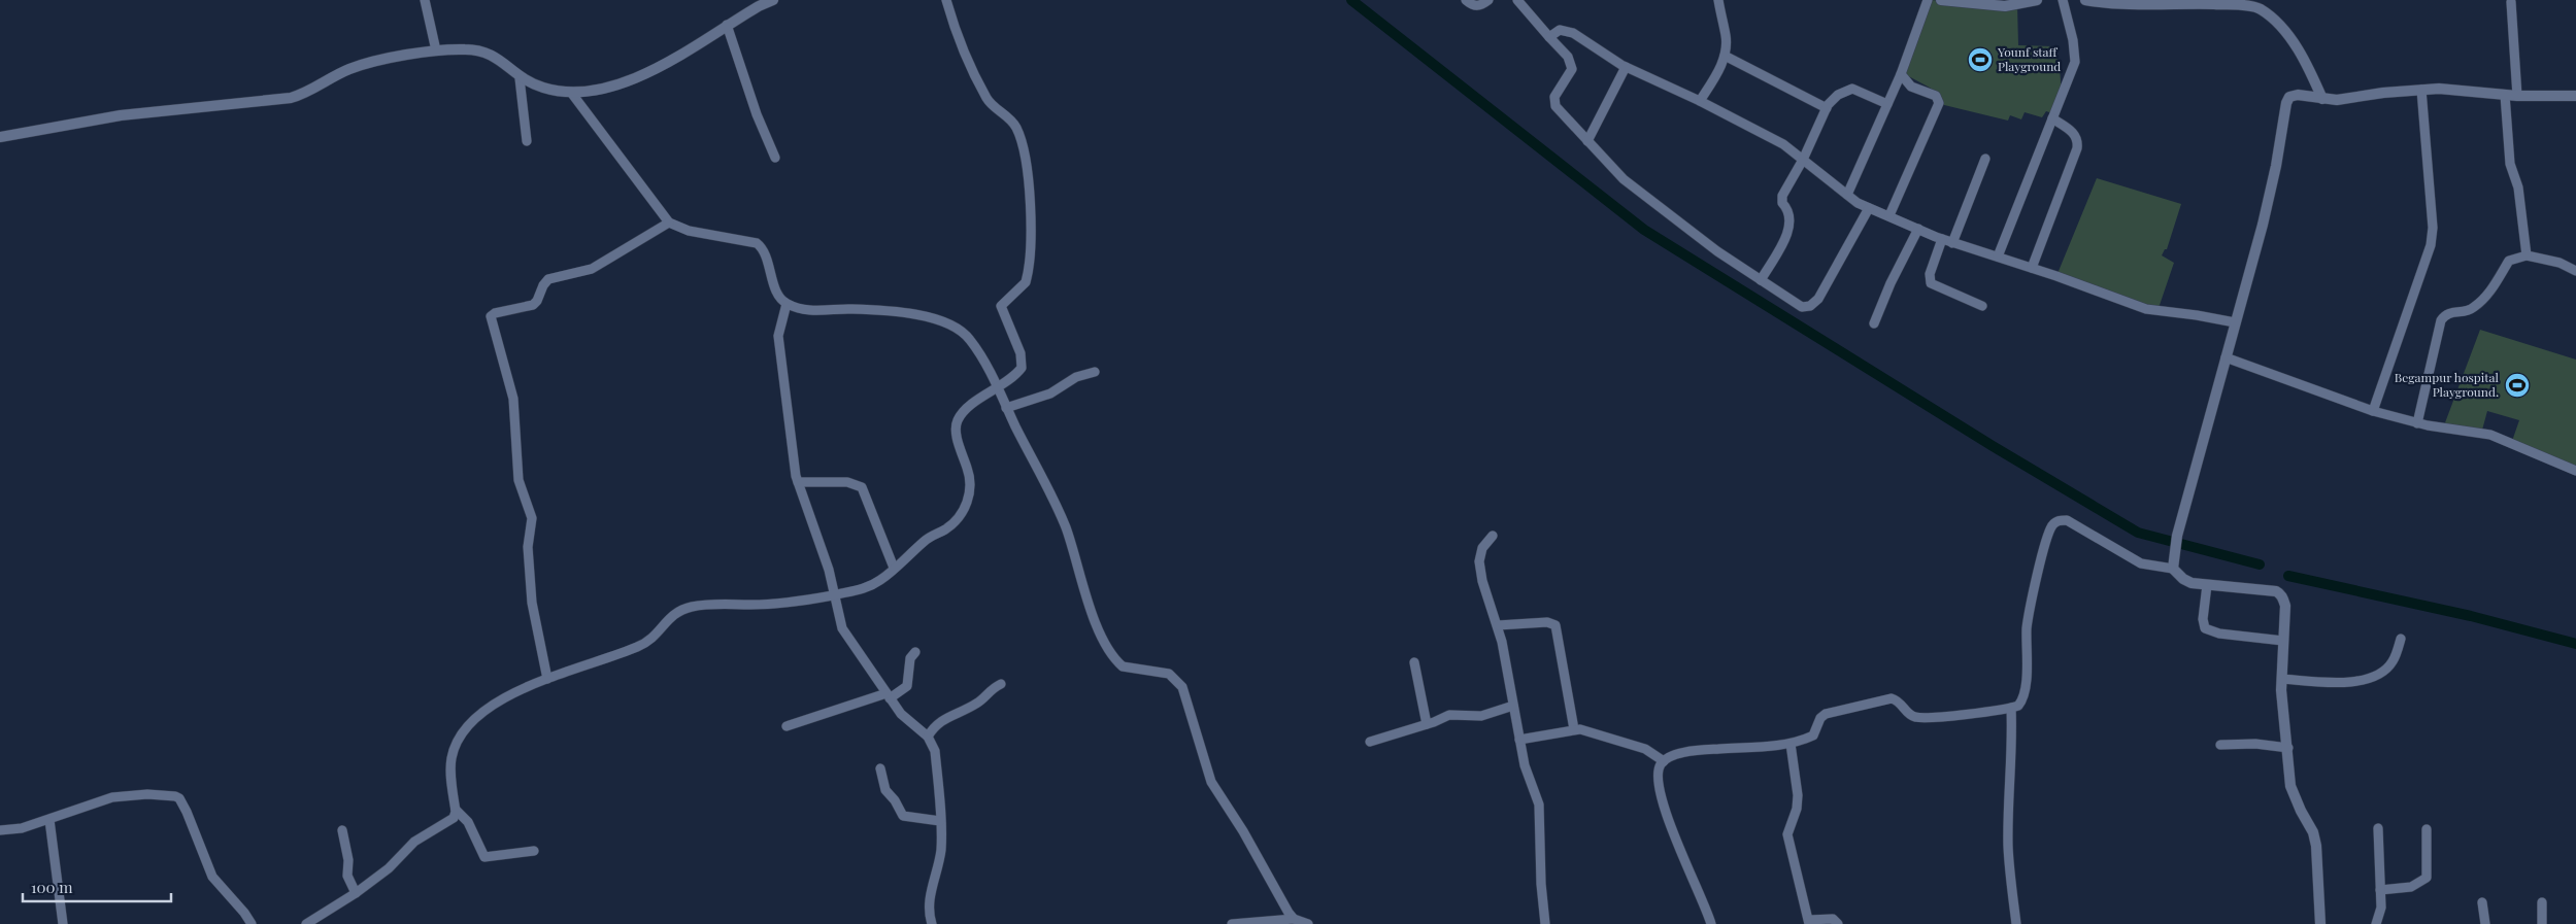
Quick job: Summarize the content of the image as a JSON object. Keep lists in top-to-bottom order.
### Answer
{
  "places": {
    "sports": ["Younf staff Playground", "Begampur hospital Playground."]
  },
  "scale_bar": "100 m"
}
